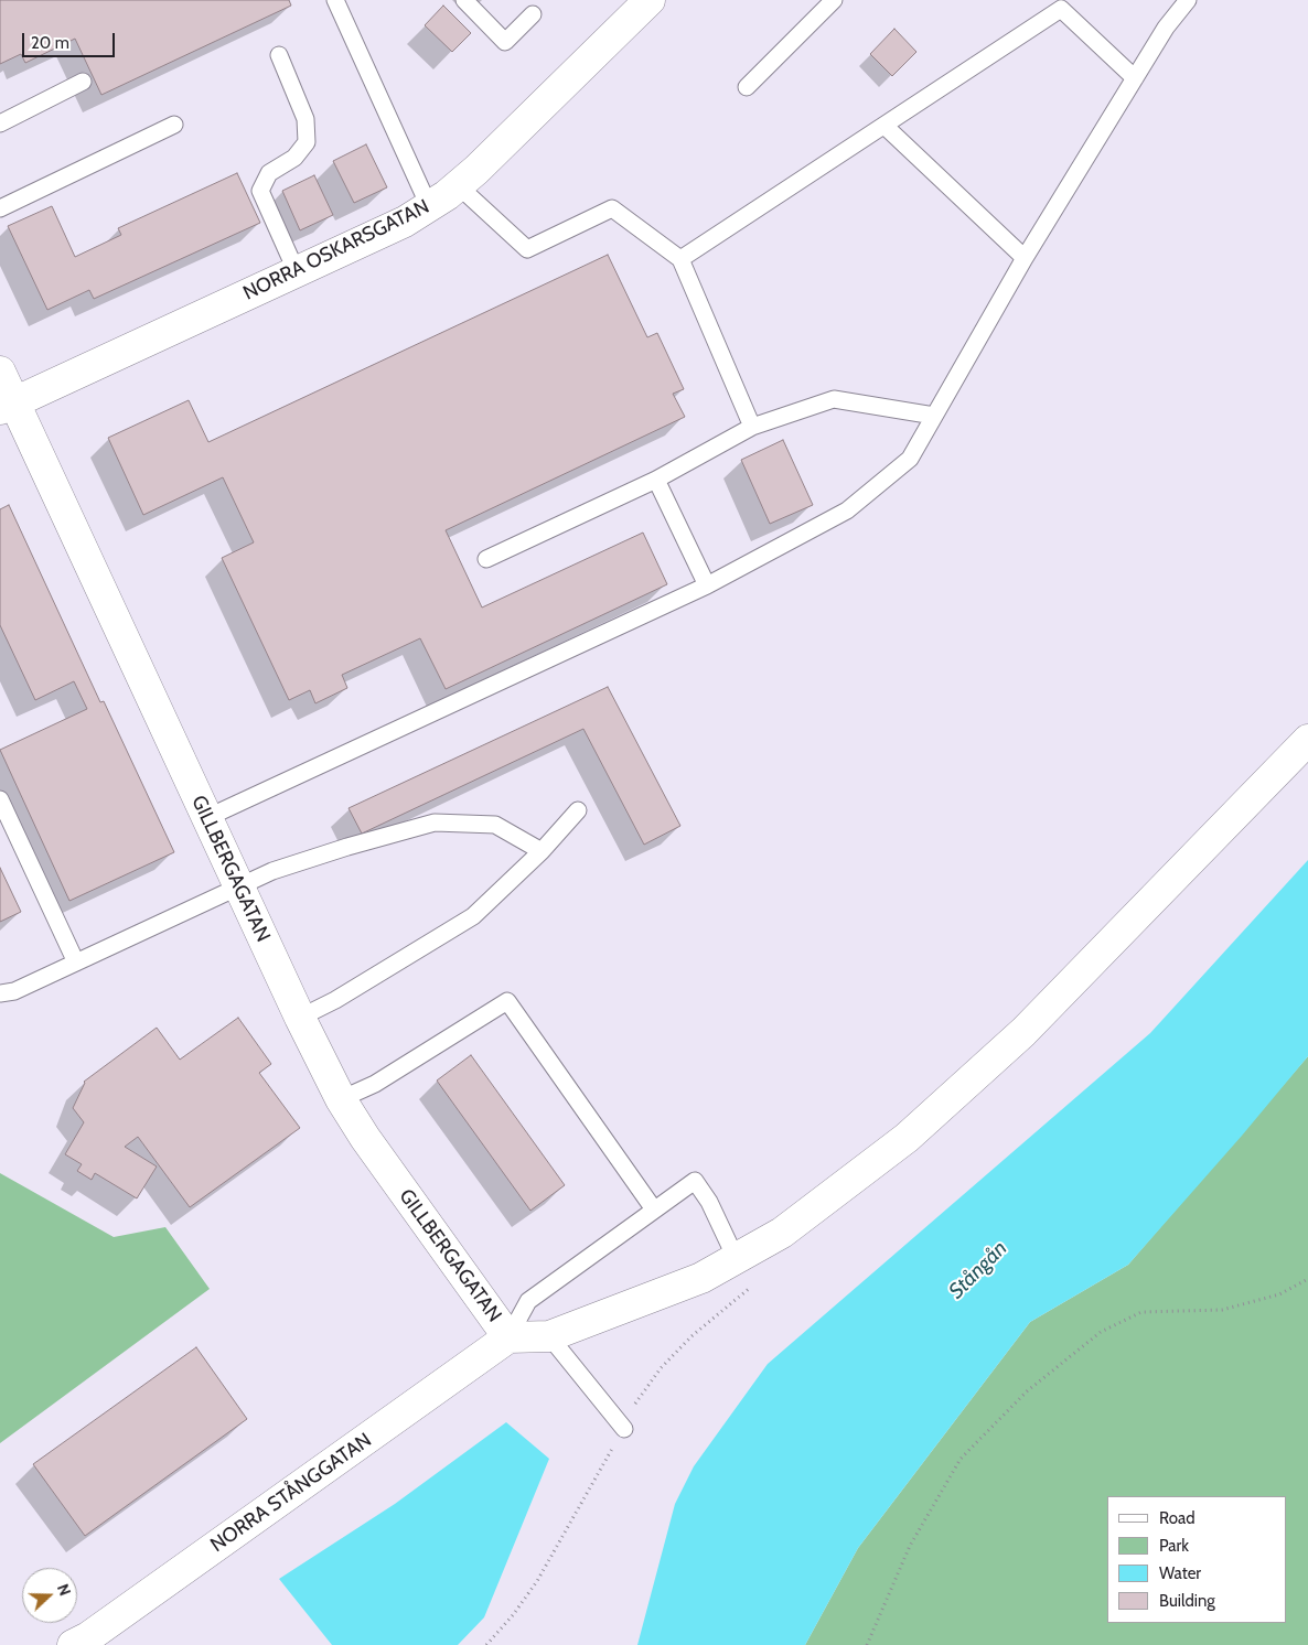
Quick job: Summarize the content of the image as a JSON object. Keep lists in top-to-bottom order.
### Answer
{
  "streets": {
    "street": ["NORRA OSKARSGATAN", "GILLBERGAGATAN", "NORRA STÅNGGATAN"]
  },
  "crossings": [
    ["NORRA OSKARSGATAN", "GILLBERGAGATAN"],
    ["GILLBERGAGATAN", "NORRA STÅNGGATAN"]
  ],
  "water": ["Stångån"],
  "legend": [
    "Road",
    "Park",
    "Water",
    "Building"
  ],
  "scale_bar": "20 m",
  "north": "right"
}
